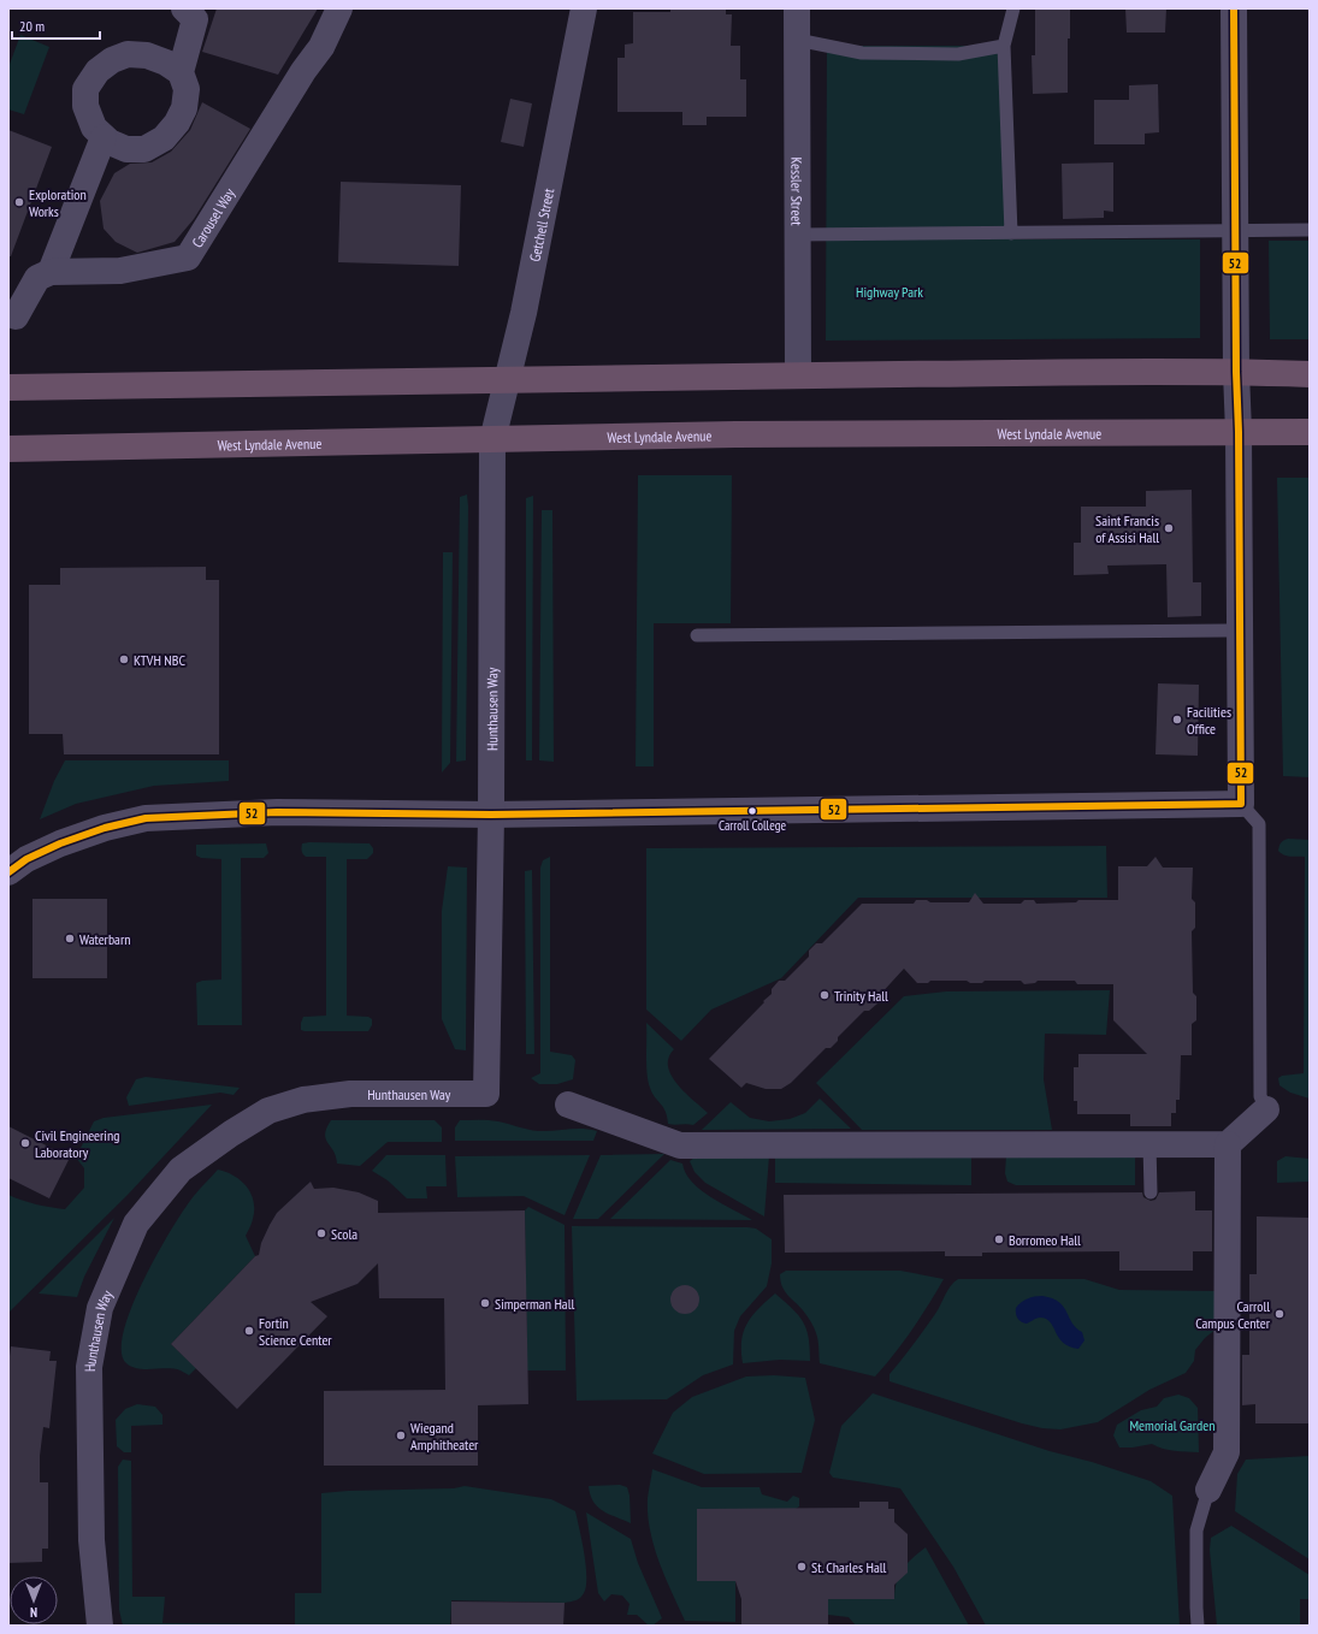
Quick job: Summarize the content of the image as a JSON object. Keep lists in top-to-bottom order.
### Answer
{
  "streets": {
    "highway": ["West Lyndale Avenue"],
    "street": [
      "Kessler Street",
      "Carousel Way",
      "Getchell Street",
      "Hunthausen Way"
    ]
  },
  "crossings": [
    ["Getchell Street", "West Lyndale Avenue"],
    ["Getchell Street", "Hunthausen Way"],
    ["West Lyndale Avenue", "Hunthausen Way"]
  ],
  "parks": ["Highway Park", "Memorial Garden"],
  "places": [
    "Exploration Works",
    "Saint Francis of Assisi Hall",
    "KTVH NBC",
    "Facilities Office",
    "Carroll College",
    "Waterbarn",
    "Trinity Hall",
    "Civil Engineering Laboratory",
    "Scola",
    "Borromeo Hall",
    "Simperman Hall",
    "Carroll Campus Center",
    "Fortin Science Center",
    "Wiegand Amphitheater",
    "St. Charles Hall"
  ],
  "lines": ["transit line 52"],
  "scale_bar": "20 m",
  "north": "bottom"
}
